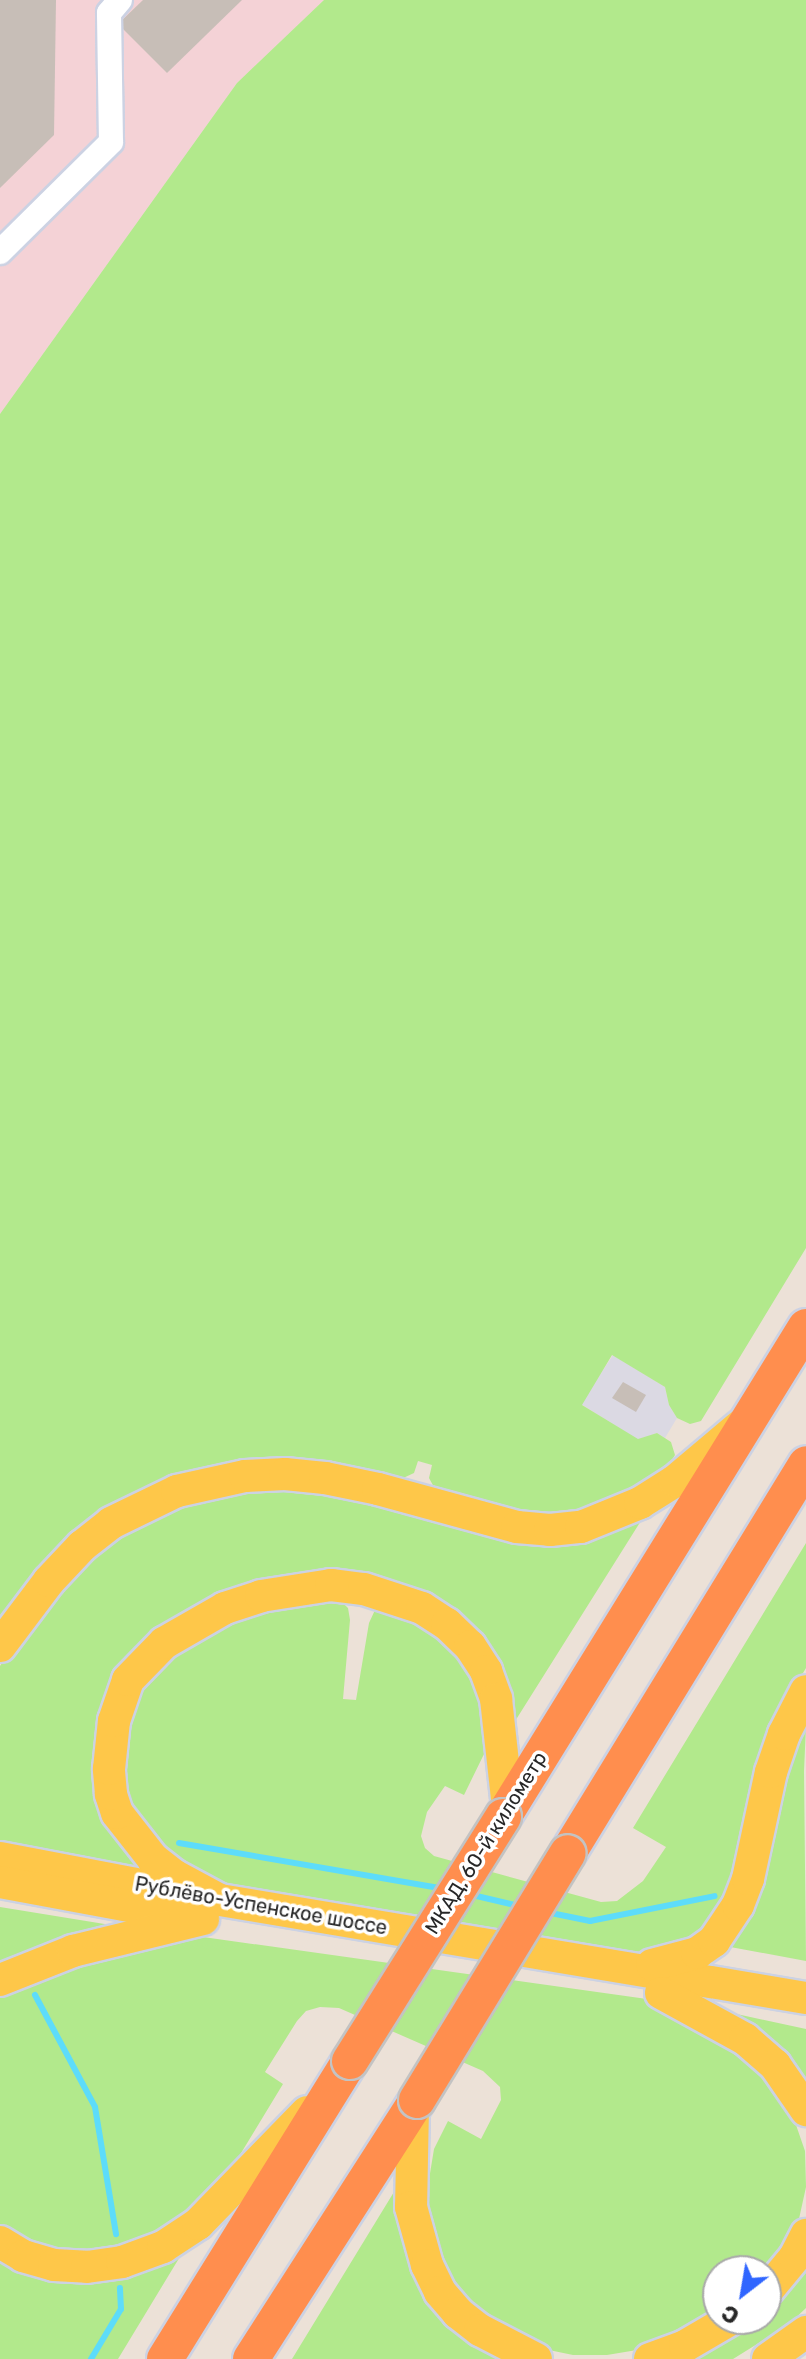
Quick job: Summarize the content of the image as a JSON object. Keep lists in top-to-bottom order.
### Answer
{
  "streets": {
    "highway": ["МКАД, 60-й километр"],
    "main road": ["Рублёво-Успенское шоссе"]
  },
  "north": "bottom left"
}
